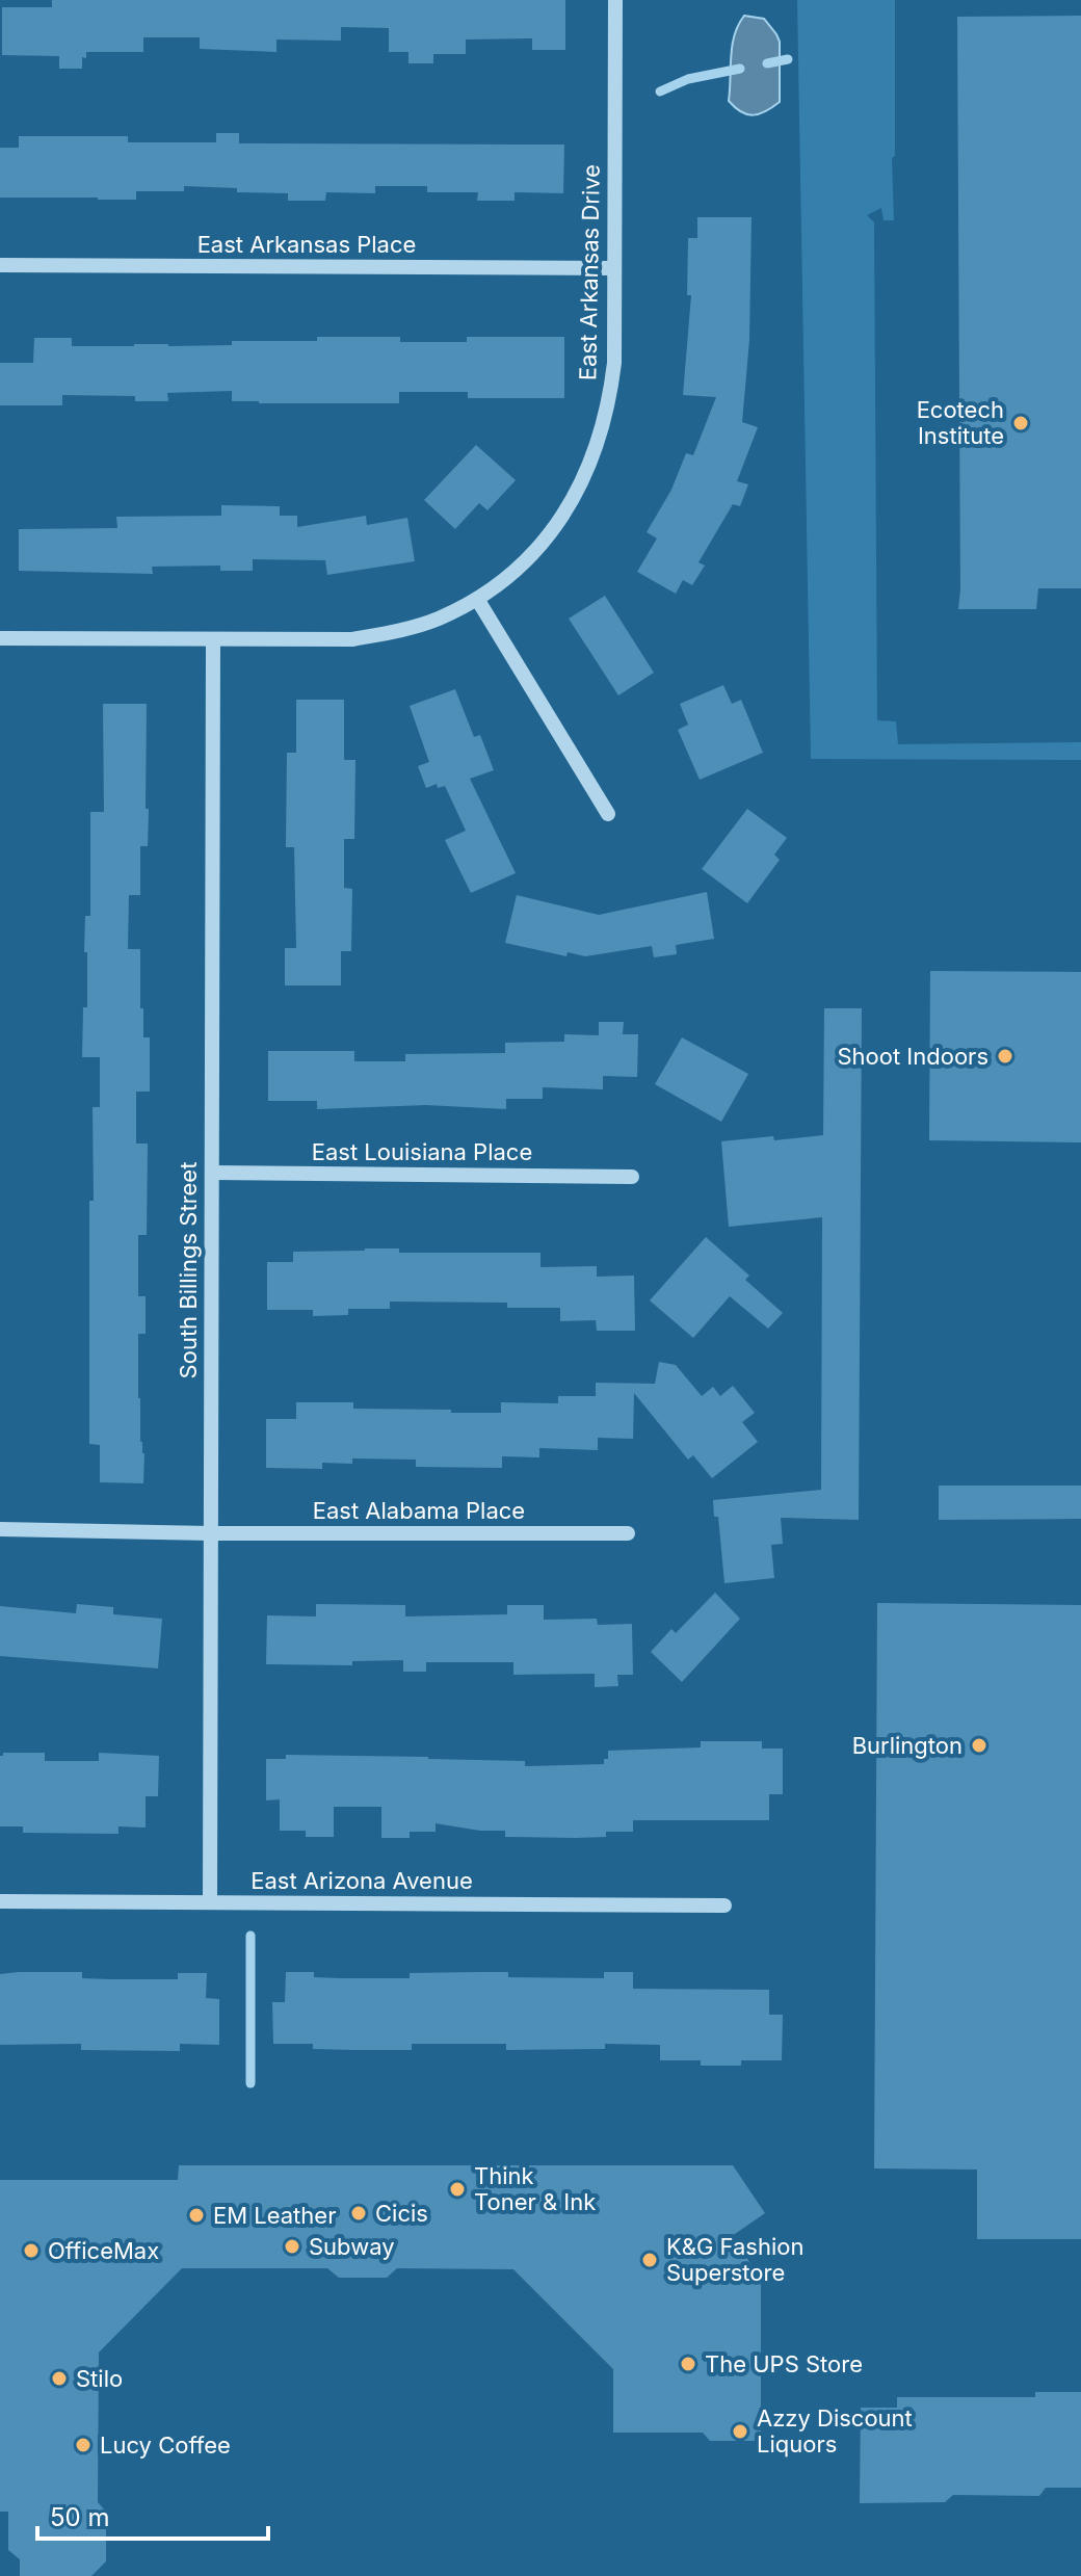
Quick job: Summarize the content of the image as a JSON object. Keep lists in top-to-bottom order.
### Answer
{
  "streets": {
    "street": [
      "East Arkansas Place",
      "East Arkansas Drive",
      "East Louisiana Place",
      "South Billings Street",
      "East Alabama Place",
      "East Arizona Avenue"
    ]
  },
  "crossings": [
    ["East Arkansas Place", "East Arkansas Drive"],
    ["East Arkansas Drive", "South Billings Street"],
    ["East Louisiana Place", "South Billings Street"],
    ["South Billings Street", "East Alabama Place"],
    ["South Billings Street", "East Arizona Avenue"]
  ],
  "places": [
    "Ecotech Institute",
    "Shoot Indoors",
    "Burlington",
    "Think Toner & Ink",
    "Cicis",
    "EM Leather",
    "Subway",
    "OfficeMax",
    "K&G Fashion Superstore",
    "The UPS Store",
    "Stilo",
    "Azzy Discount Liquors",
    "Lucy Coffee"
  ],
  "scale_bar": "50 m"
}
